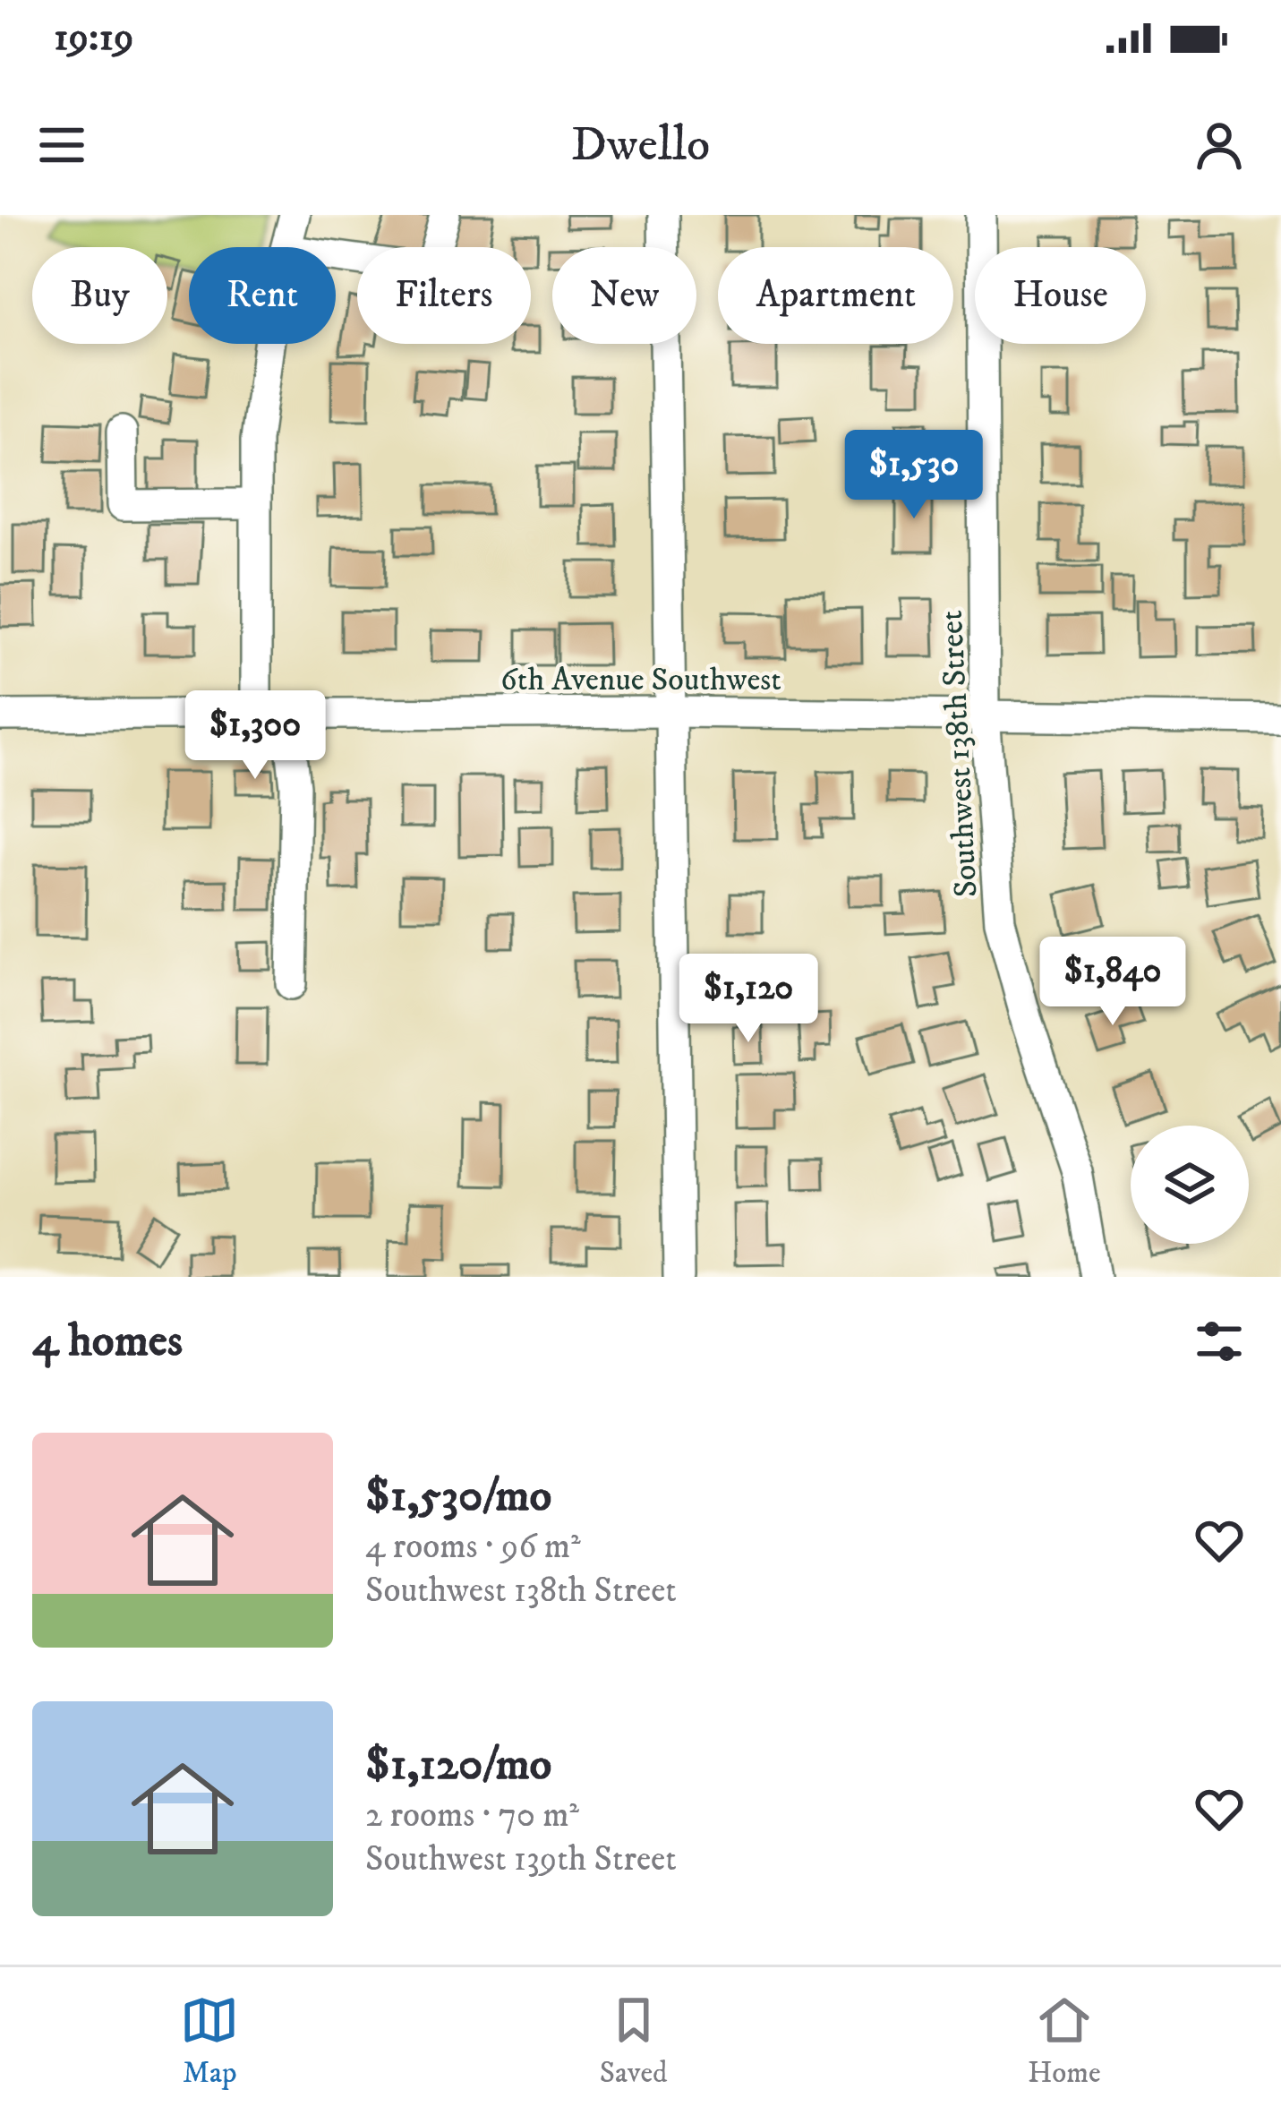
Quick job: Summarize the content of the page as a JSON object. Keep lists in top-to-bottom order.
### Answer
{
  "streets": {
    "street": ["6th Avenue Southwest", "Southwest 138th Street"]
  },
  "crossings": [
    ["6th Avenue Southwest", "Southwest 138th Street"]
  ],
  "page": {
    "status": "19:19",
    "header": "Dwello",
    "chip": [
      "Buy",
      "Rent",
      "Filters",
      "New",
      "Apartment",
      "House"
    ],
    "price": [
      "$1,530",
      "$1,300",
      "$1,840",
      "$1,120"
    ],
    "heading": "4 homes",
    "list": [
      {
        "name": "$1,530/mo",
        "note": "4 rooms · 96 m² · Southwest 138th Street"
      },
      {
        "name": "$1,120/mo",
        "note": "2 rooms · 70 m² · Southwest 139th Street"
      }
    ],
    "tabs": ["Map", "Saved", "Home"]
  }
}
